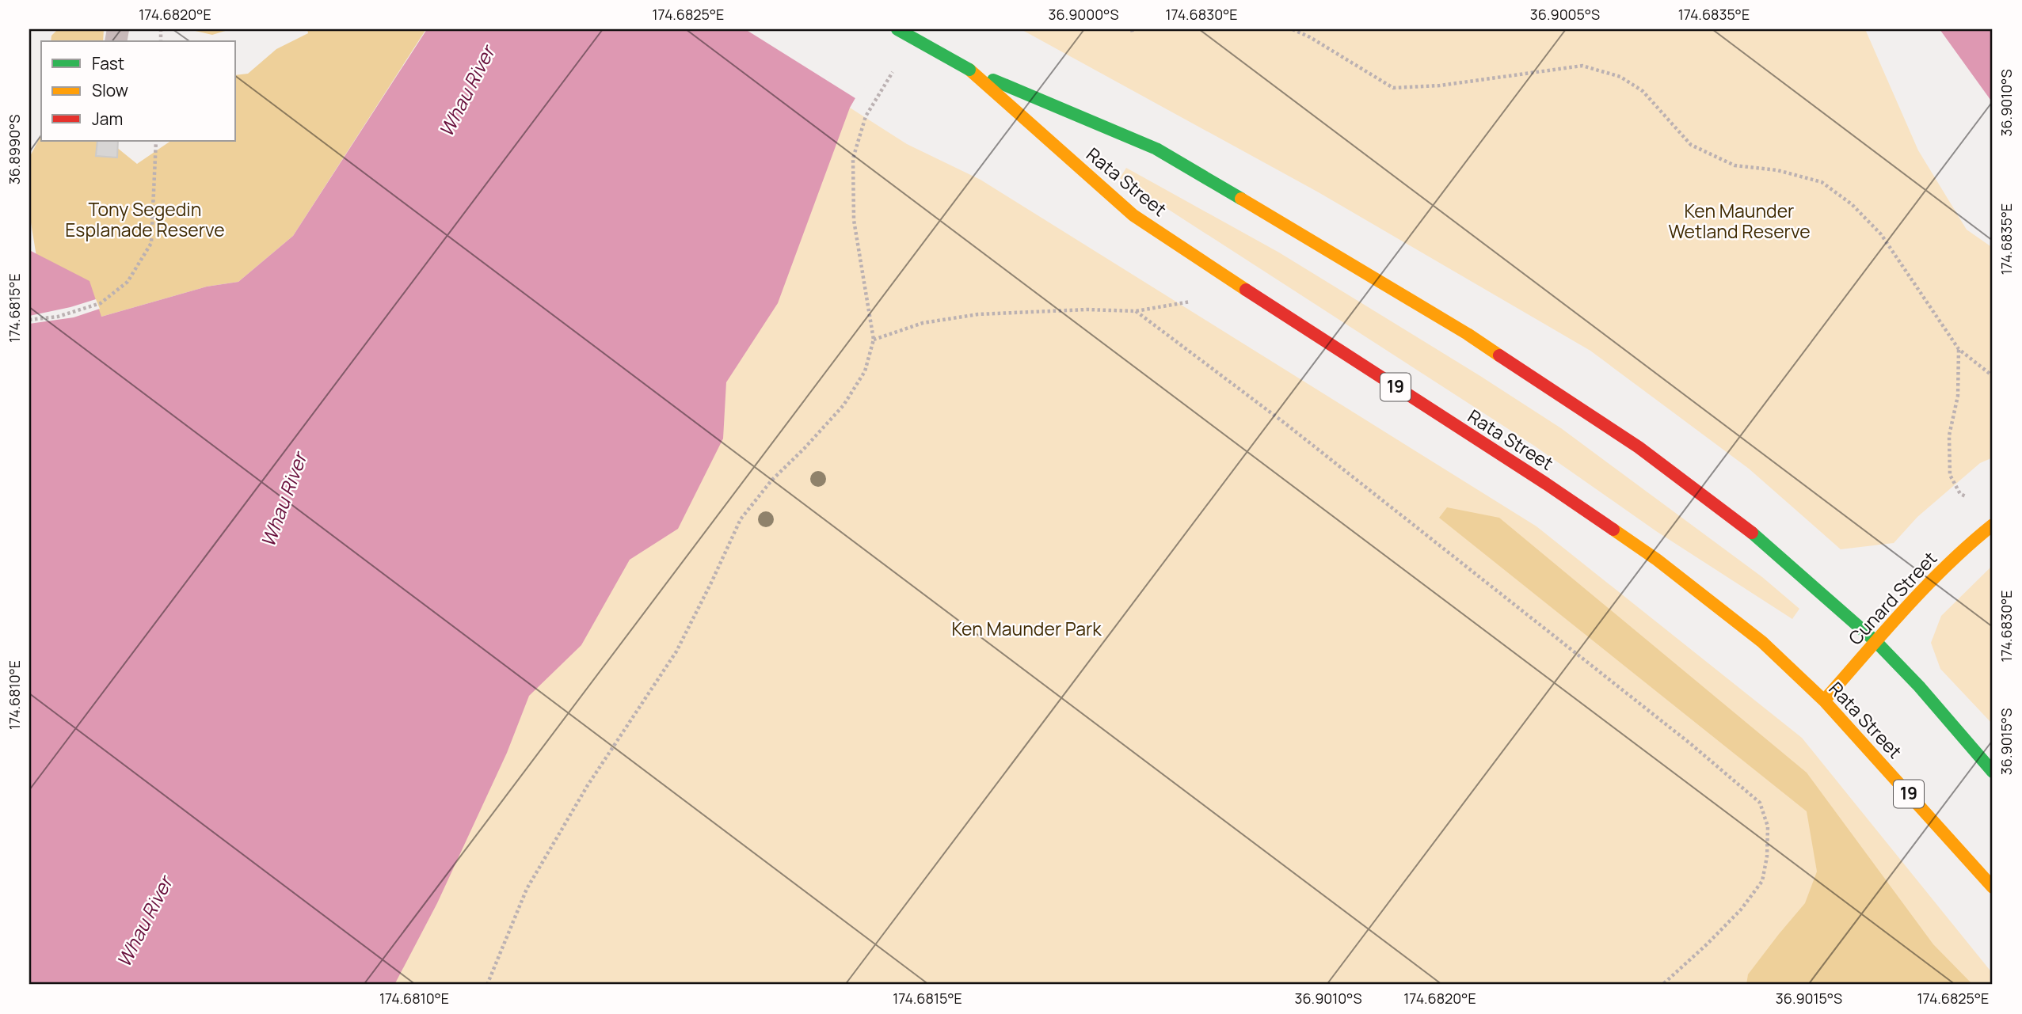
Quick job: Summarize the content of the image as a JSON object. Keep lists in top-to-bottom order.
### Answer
{
  "streets": {
    "main road": ["Rata Street", "19", "Cunard Street"]
  },
  "crossings": [
    ["Rata Street", "Cunard Street"]
  ],
  "water": ["Whau River"],
  "parks": ["Tony Segedin Esplanade Reserve", "Ken Maunder Wetland Reserve", "Ken Maunder Park"],
  "legend": ["Fast", "Slow", "Jam"],
  "coordinates": [
    "174.6820°E",
    "174.6825°E",
    "36.9000°S",
    "174.6830°E",
    "36.9005°S",
    "174.6835°E",
    "36.9010°S",
    "36.8990°S",
    "174.6815°E",
    "174.6810°E",
    "36.9015°S"
  ]
}
